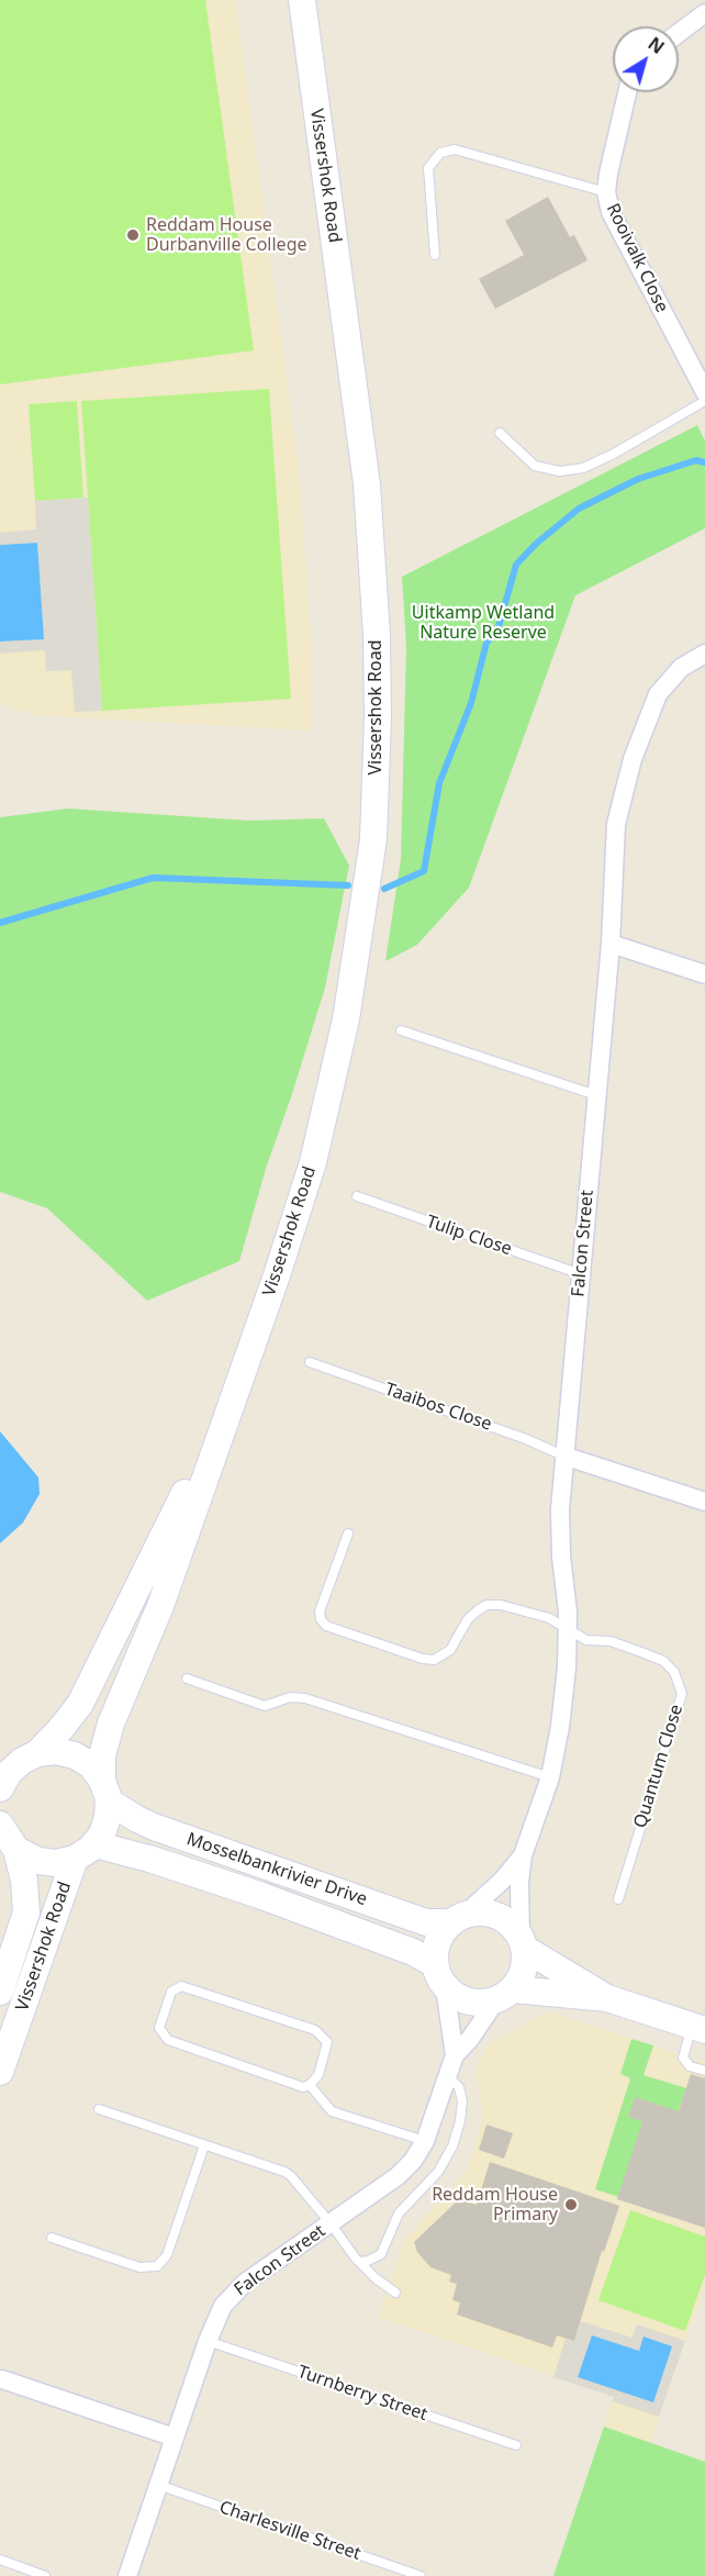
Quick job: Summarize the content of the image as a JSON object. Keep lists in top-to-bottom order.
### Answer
{
  "streets": {
    "main road": ["Vissershok Road", "Mosselbankrivier Drive"],
    "street": ["Rooivalk Close", "Falcon Street"],
    "lane": [
      "Tulip Close",
      "Taaibos Close",
      "Quantum Close",
      "Turnberry Street",
      "Charlesville Street"
    ]
  },
  "crossings": [
    ["Vissershok Road", "Mosselbankrivier Drive"],
    ["Tulip Close", "Falcon Street"],
    ["Falcon Street", "Taaibos Close"],
    ["Falcon Street", "Quantum Close"],
    ["Falcon Street", "Mosselbankrivier Drive"],
    ["Falcon Street", "Turnberry Street"],
    ["Falcon Street", "Charlesville Street"]
  ],
  "parks": ["Uitkamp Wetland Nature Reserve"],
  "places": ["Reddam House Durbanville College", "Reddam House Primary"],
  "north": "top right"
}
